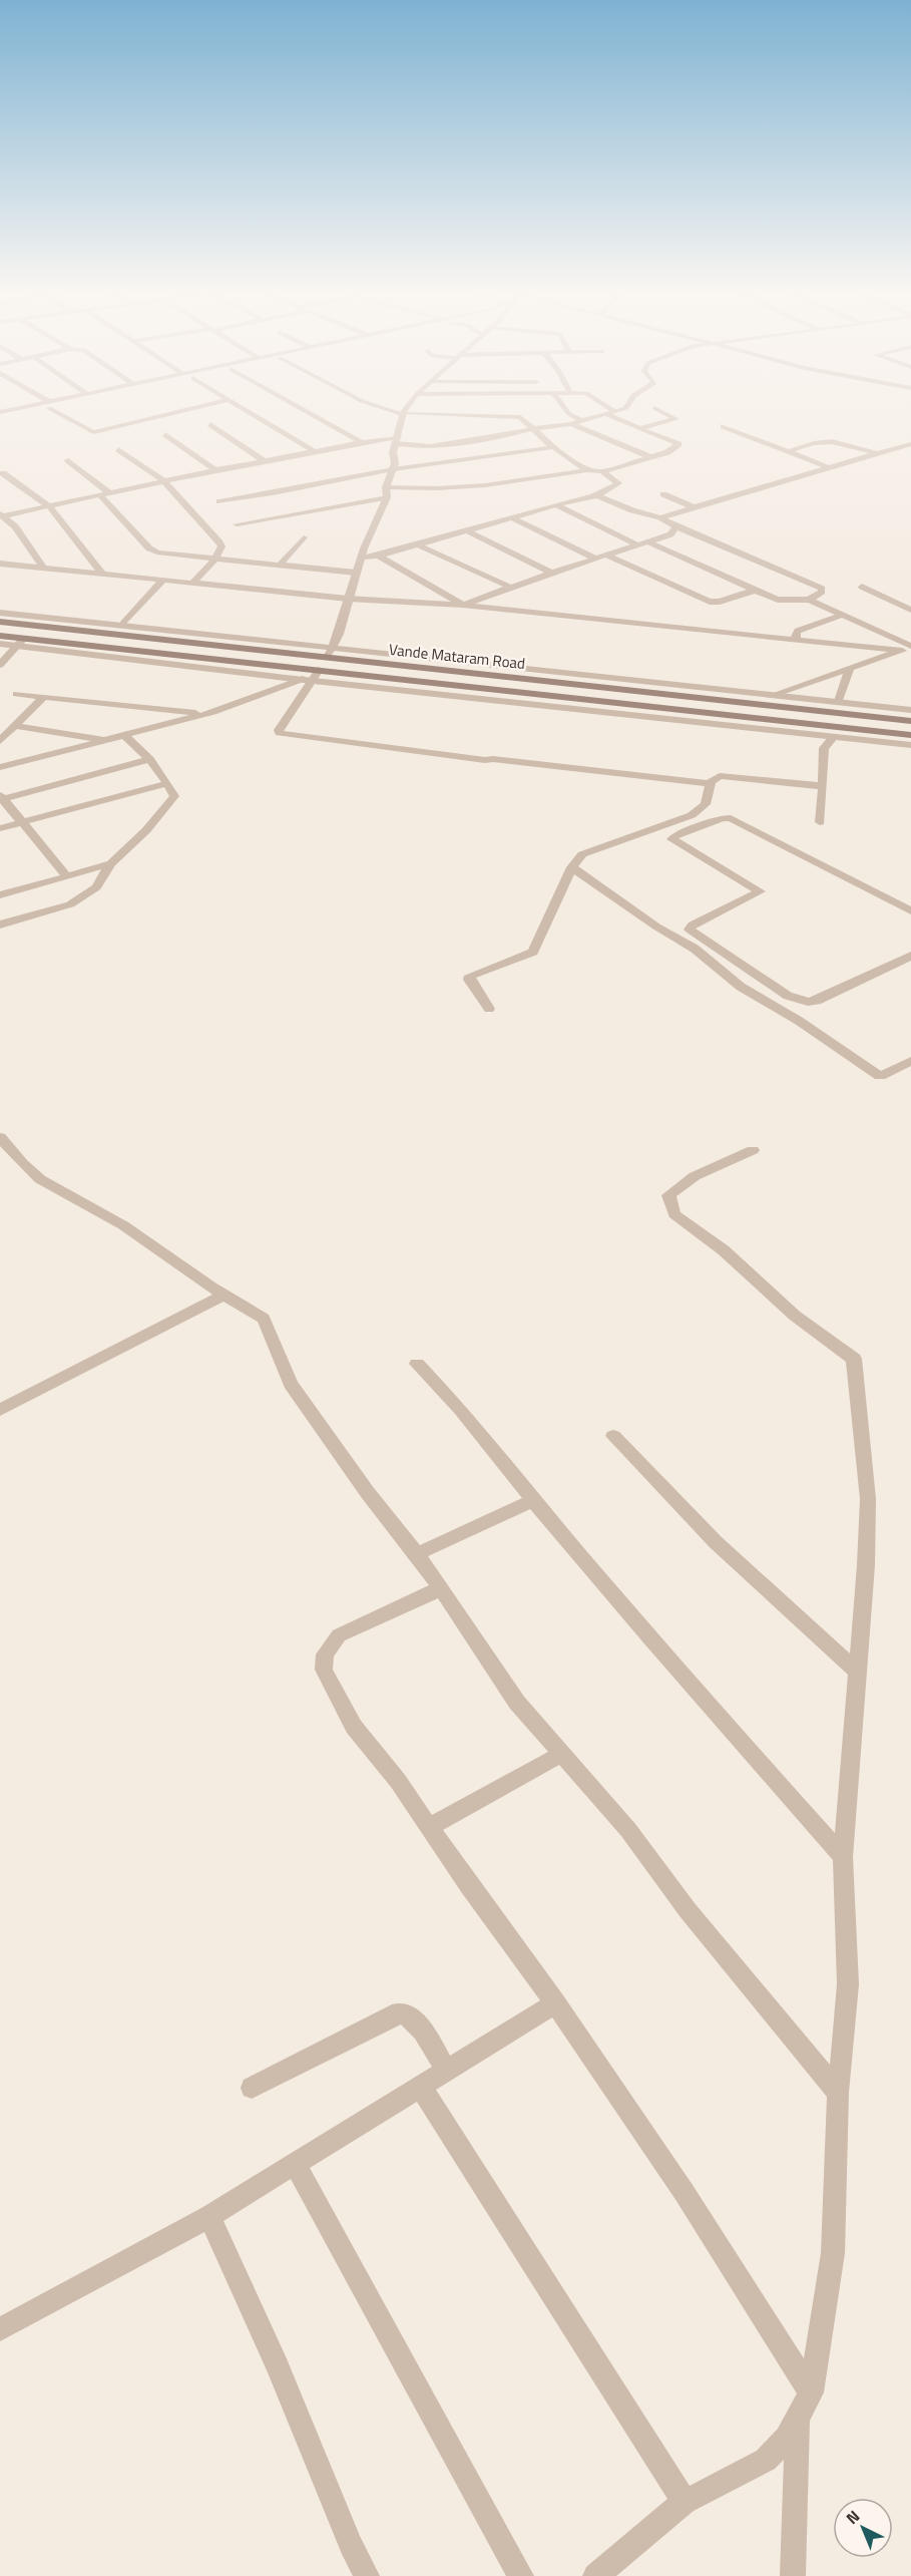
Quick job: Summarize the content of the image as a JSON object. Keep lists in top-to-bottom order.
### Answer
{
  "streets": {
    "main road": ["Vande Mataram Road"]
  },
  "north": "top left"
}
